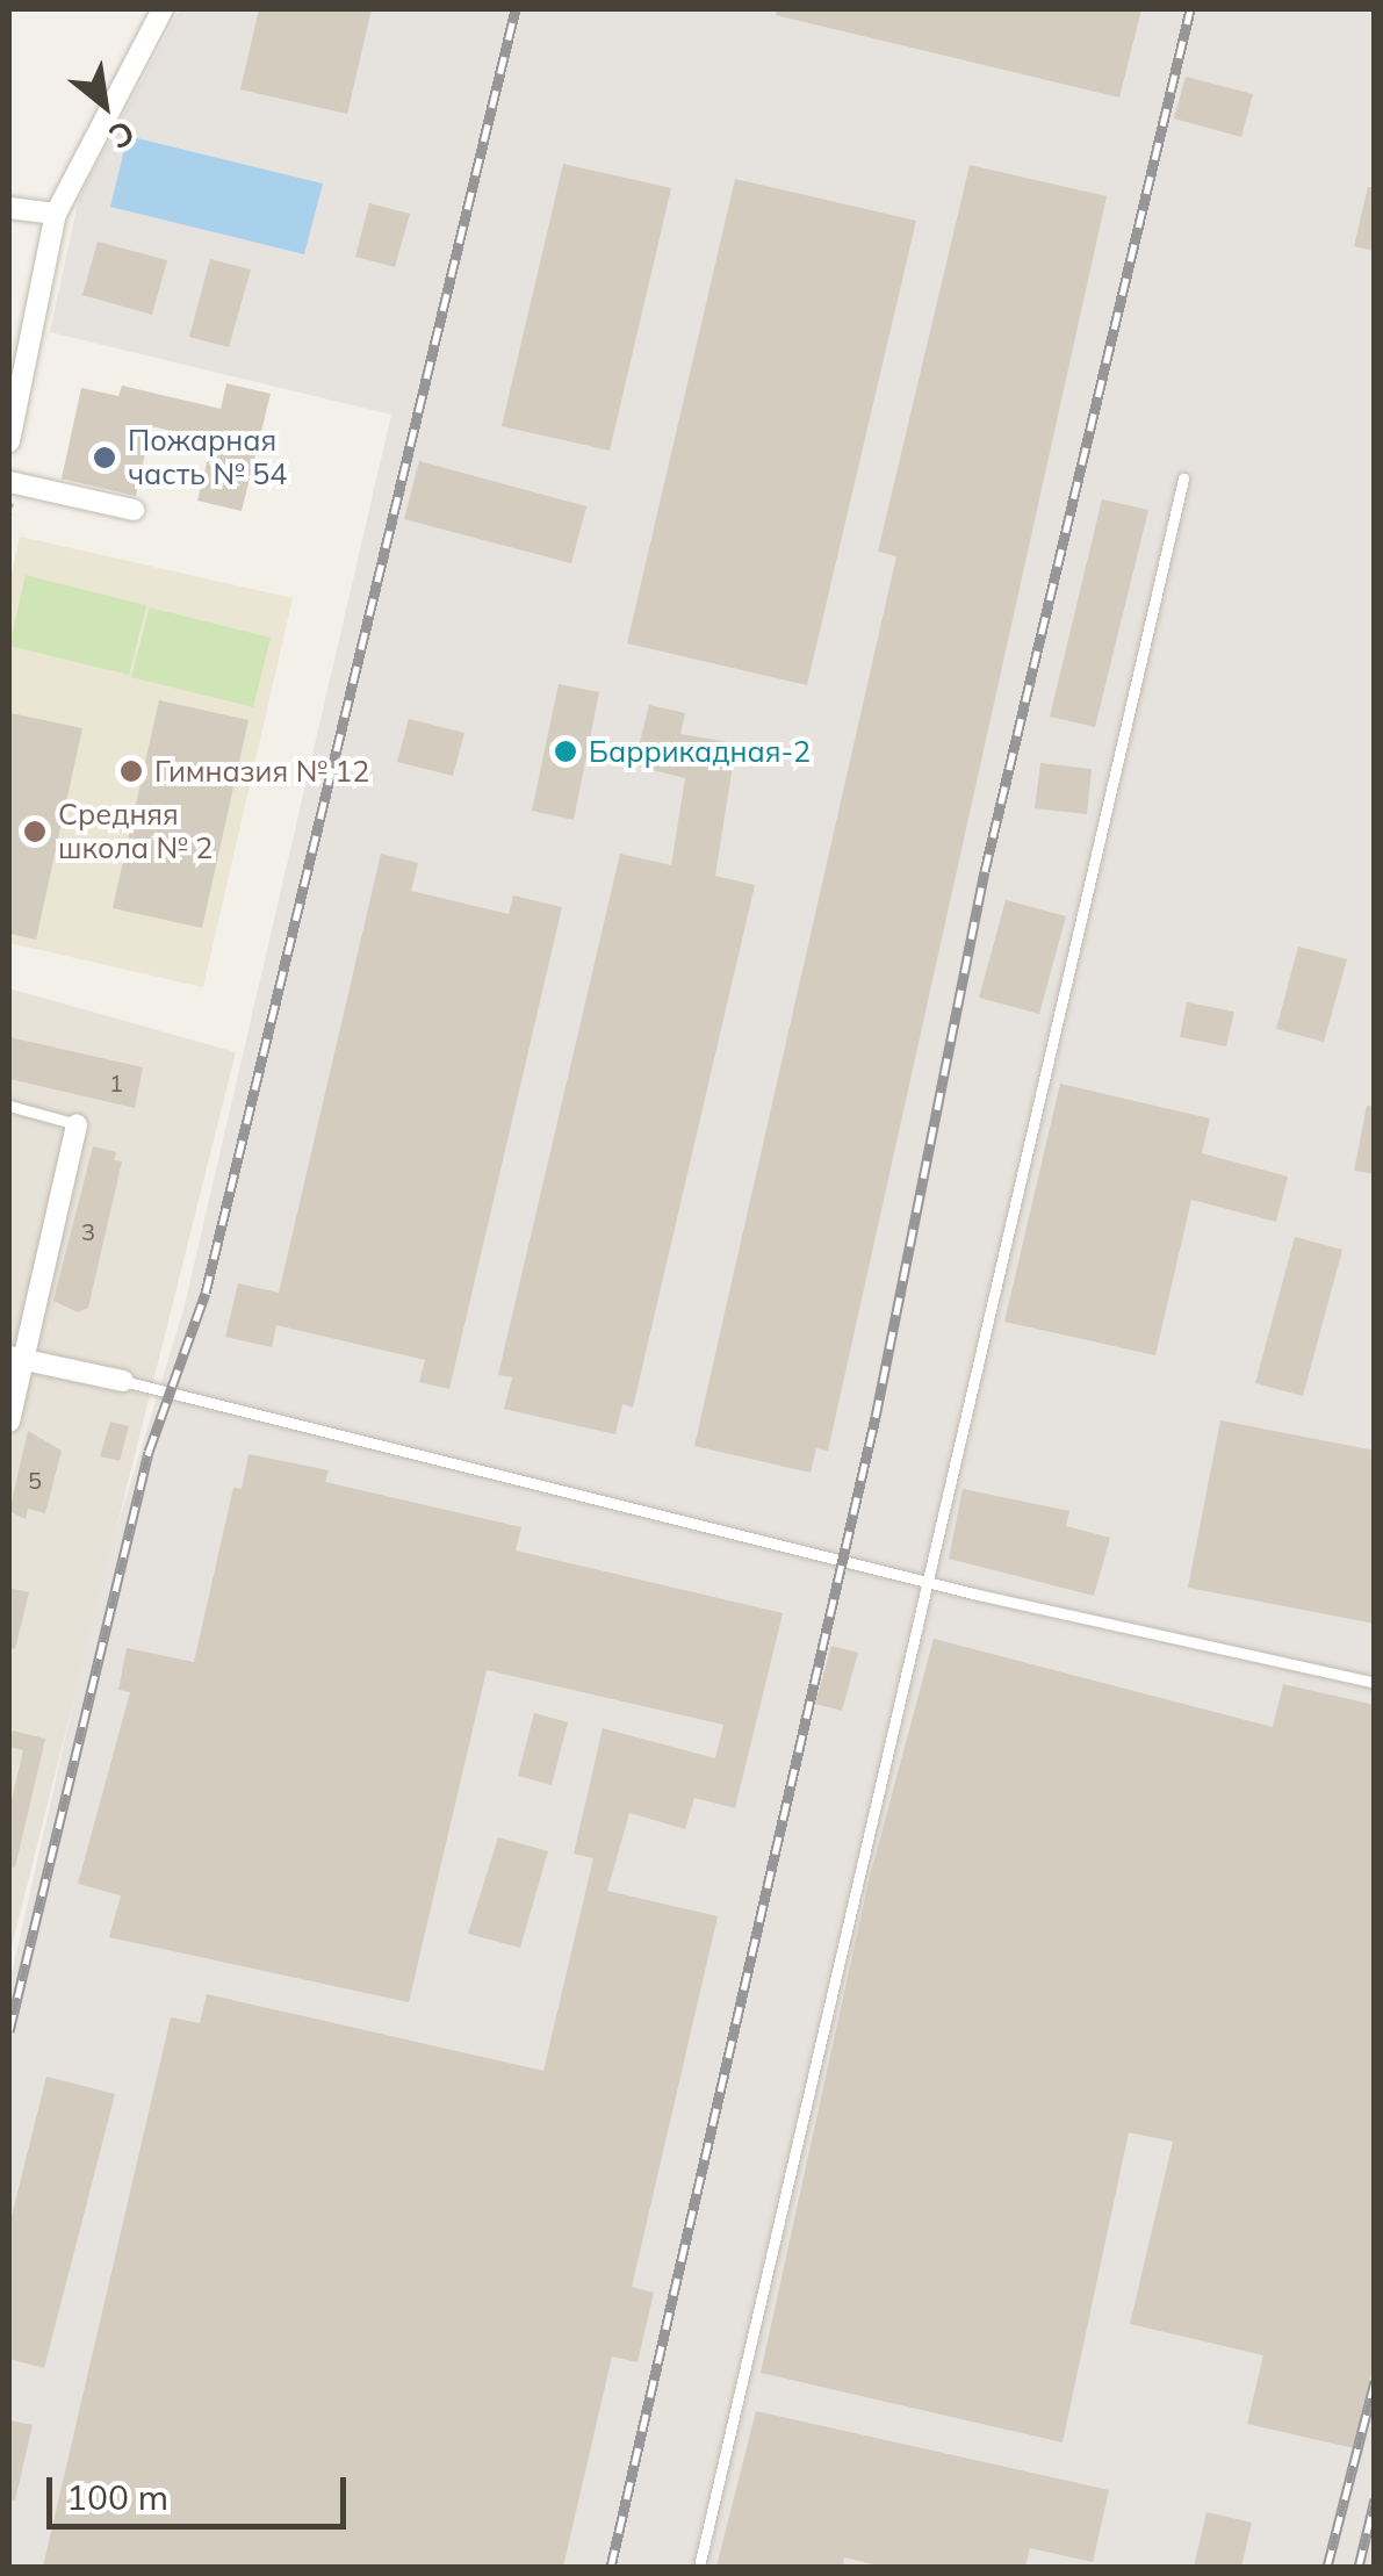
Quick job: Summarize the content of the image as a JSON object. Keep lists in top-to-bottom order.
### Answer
{
  "places": [
    "Пожарная часть № 54",
    "Баррикадная-2",
    "Гимназия № 12",
    "Средняя школа № 2"
  ],
  "house_numbers": ["1", "3", "5"],
  "scale_bar": "100 m",
  "north": "bottom right"
}
